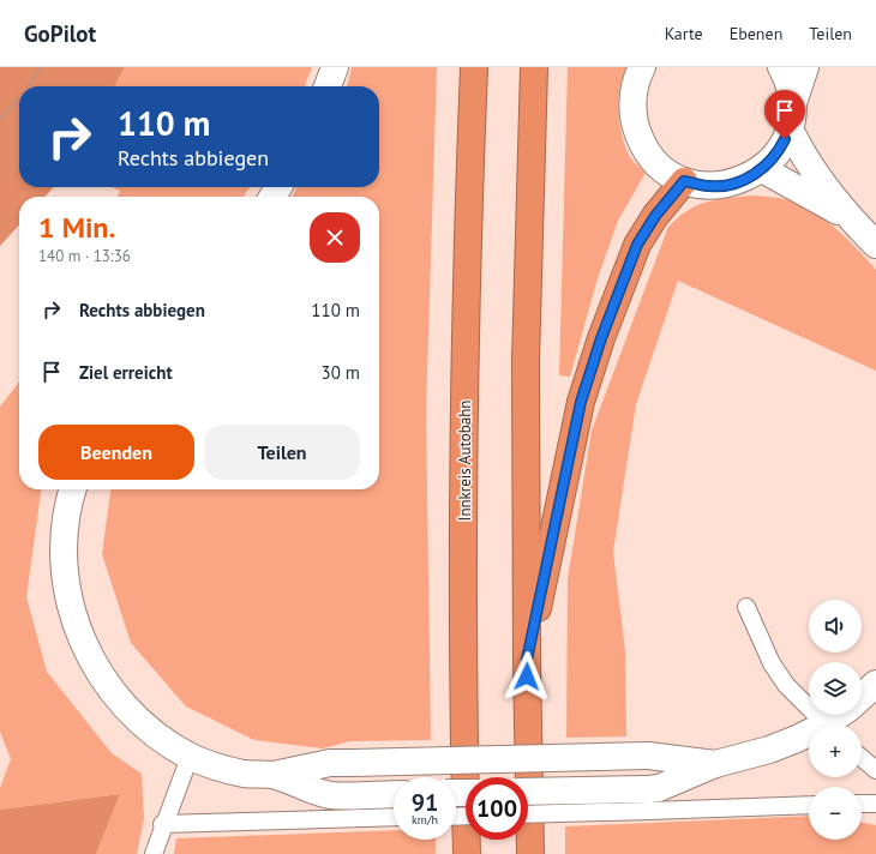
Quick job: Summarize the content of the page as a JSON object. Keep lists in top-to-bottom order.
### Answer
{
  "streets": {
    "highway": ["Innkreis Autobahn"]
  },
  "page": {
    "header": "GoPilot",
    "nav": ["Karte", "Ebenen", "Teilen"],
    "turn": ["110 m", "Rechts abbiegen"],
    "heading": ["1 Min.", "140 m · 13:36"],
    "list": [
      {
        "name": "Rechts abbiegen",
        "value": "110 m"
      },
      {
        "name": "Ziel erreicht",
        "value": "30 m"
      }
    ],
    "buttons": ["Beenden", "Teilen"],
    "map_buttons": ["+", "−"],
    "speed": "91 km/h",
    "limit": "100"
  }
}
